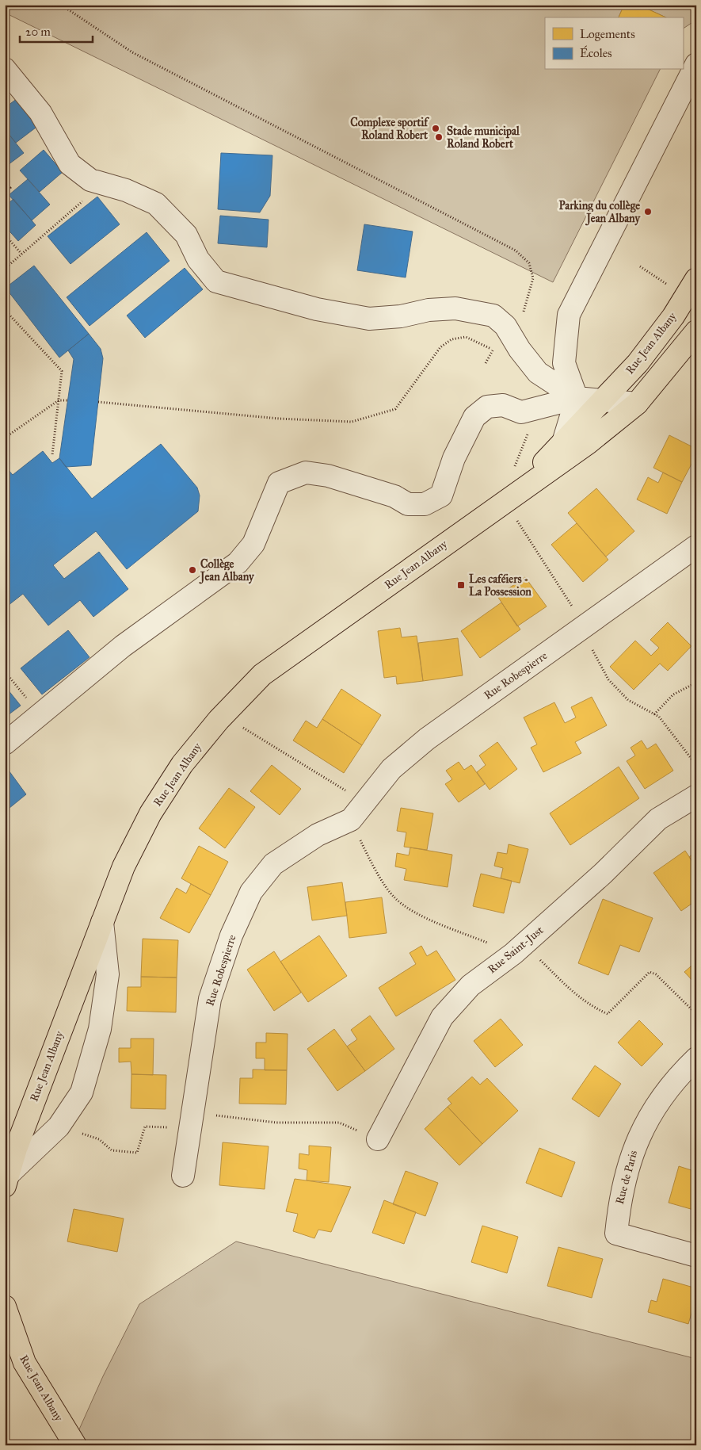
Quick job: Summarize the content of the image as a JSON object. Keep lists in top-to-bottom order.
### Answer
{
  "streets": {
    "main road": ["Rue Jean Albany"],
    "street": ["Rue Robespierre", "Rue Saint-Just", "Rue de Paris"]
  },
  "places": {
    "other": [
      "Complexe sportif Roland Robert",
      "Stade municipal Roland Robert",
      "Parking du collège Jean Albany",
      "Collège Jean Albany"
    ],
    "transit": ["Les caféiers - La Possession"]
  },
  "legend": ["Logements", "Écoles"],
  "scale_bar": "20 m"
}
